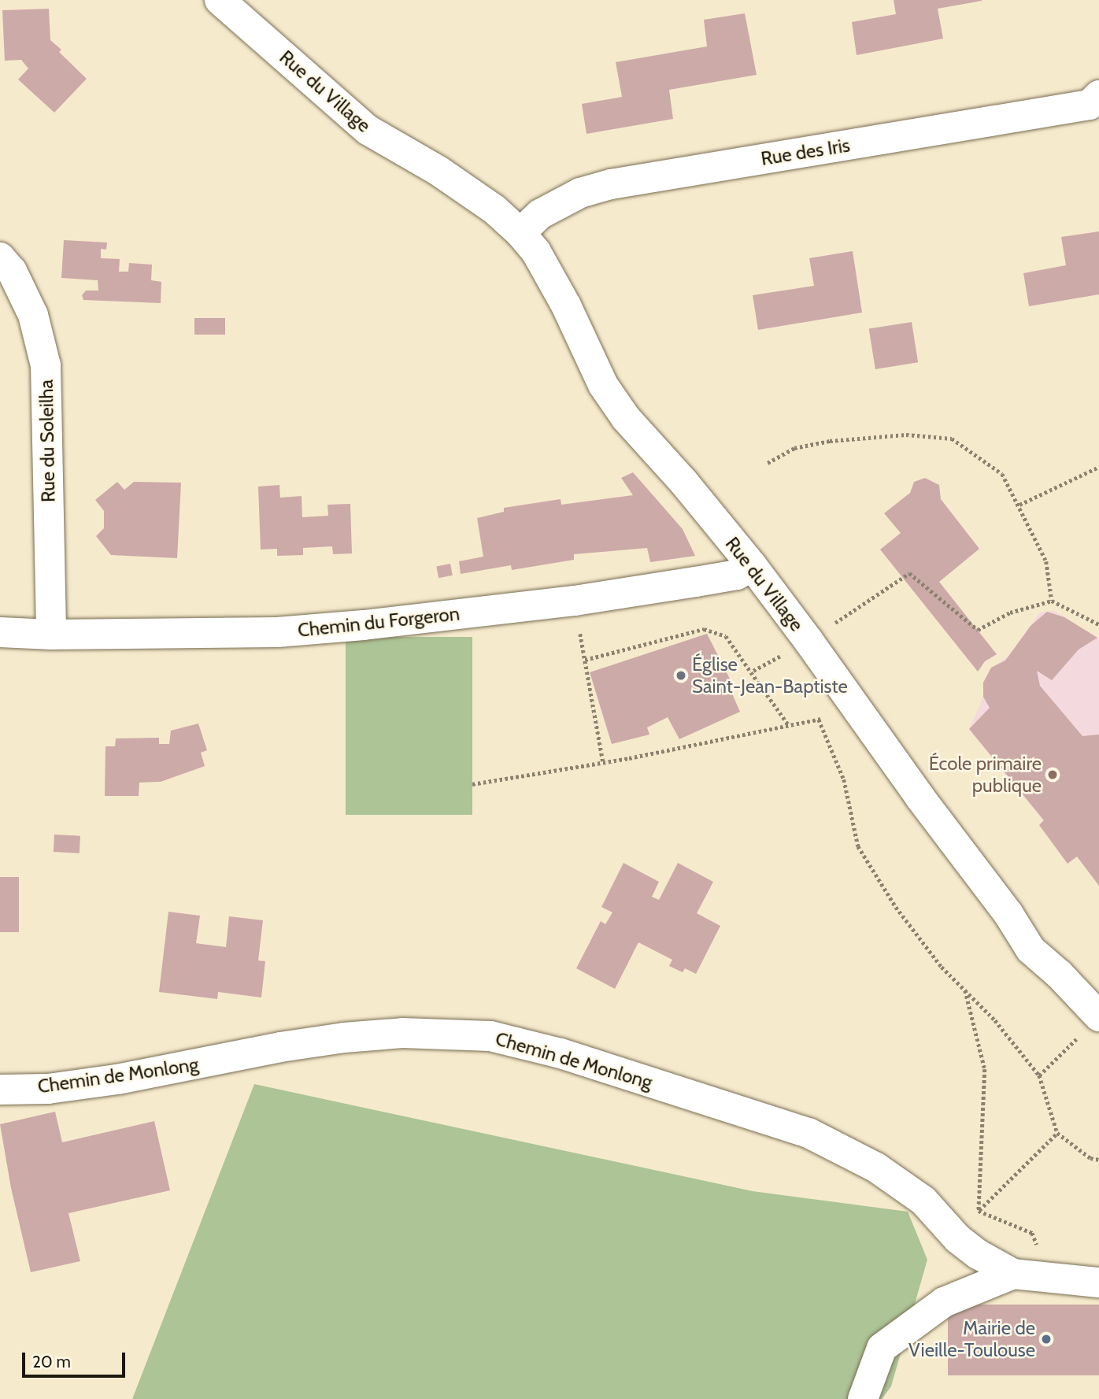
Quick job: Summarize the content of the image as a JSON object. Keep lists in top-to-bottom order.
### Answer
{
  "streets": {
    "street": [
      "Rue du Village",
      "Rue des Iris",
      "Rue du Soleilha",
      "Chemin du Forgeron",
      "Chemin de Monlong"
    ]
  },
  "crossings": [
    ["Rue du Village", "Rue des Iris"],
    ["Rue du Village", "Chemin du Forgeron"],
    ["Rue du Soleilha", "Chemin du Forgeron"]
  ],
  "places": ["Église Saint-Jean-Baptiste", "École primaire publique", "Mairie de Vieille-Toulouse"],
  "scale_bar": "20 m"
}
